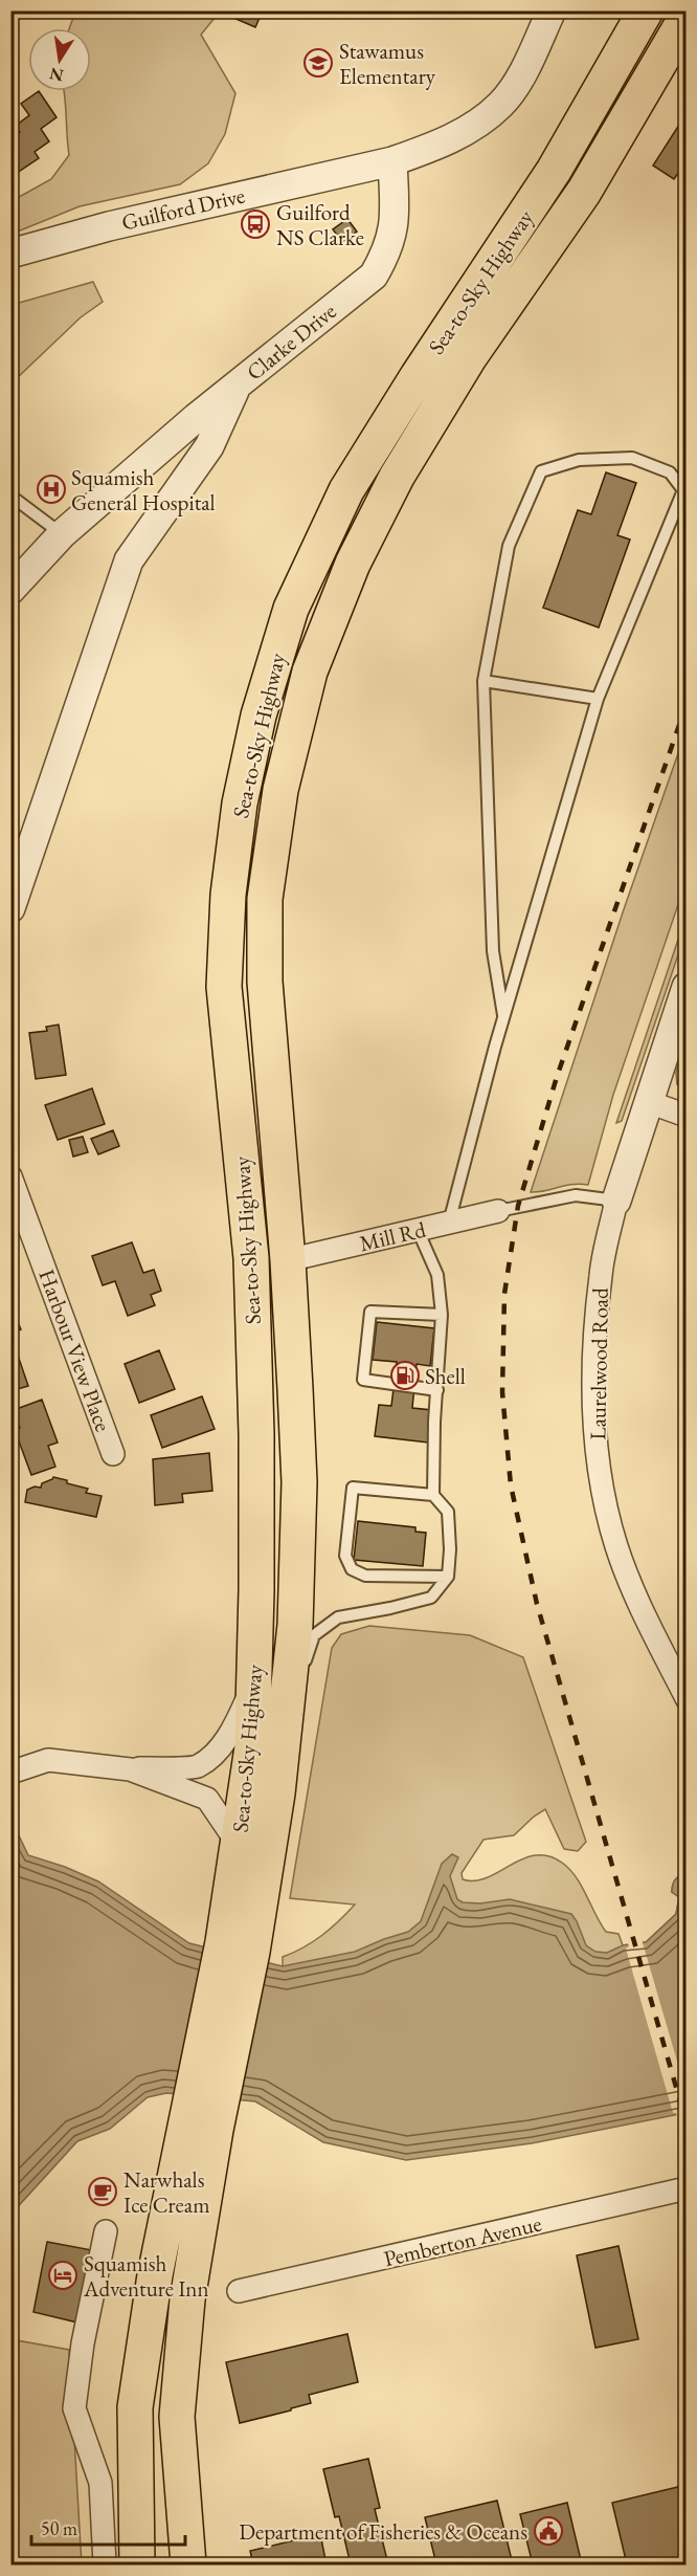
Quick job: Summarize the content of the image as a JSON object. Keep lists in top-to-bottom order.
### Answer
{
  "streets": {
    "highway": ["Sea-to-Sky Highway"],
    "street": [
      "Guilford Drive",
      "Clarke Drive",
      "Mill Rd",
      "Harbour View Place",
      "Laurelwood Road",
      "Pemberton Avenue"
    ]
  },
  "crossings": [
    ["Guilford Drive", "Clarke Drive"],
    ["Sea-to-Sky Highway", "Mill Rd"]
  ],
  "places": {
    "school or university": ["Stawamus Elementary"],
    "bus stop": ["Guilford NS Clarke"],
    "hospital": ["Squamish General Hospital"],
    "fuel station": ["Shell"],
    "cafe": ["Narwhals Ice Cream"],
    "hotel": ["Squamish Adventure Inn"],
    "public building": ["Department of Fisheries & Oceans"]
  },
  "scale_bar": "50 m",
  "north": "bottom"
}
